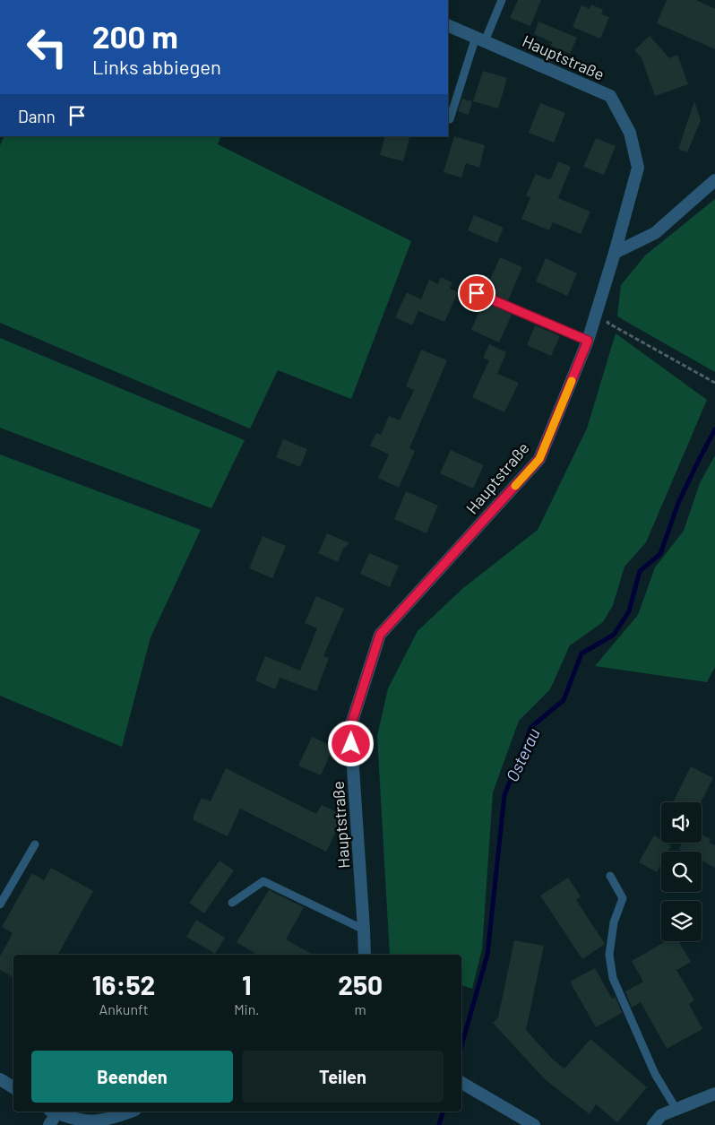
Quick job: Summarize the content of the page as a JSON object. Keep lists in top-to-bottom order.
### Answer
{
  "streets": {
    "street": ["Hauptstraße"]
  },
  "water": ["Osterau"],
  "page": {
    "turn": ["200 m", "Links abbiegen"],
    "then": "Dann",
    "eta": [
      "16:52",
      "Ankunft",
      "1",
      "Min.",
      "250",
      "m"
    ],
    "buttons": ["Beenden", "Teilen"]
  }
}
